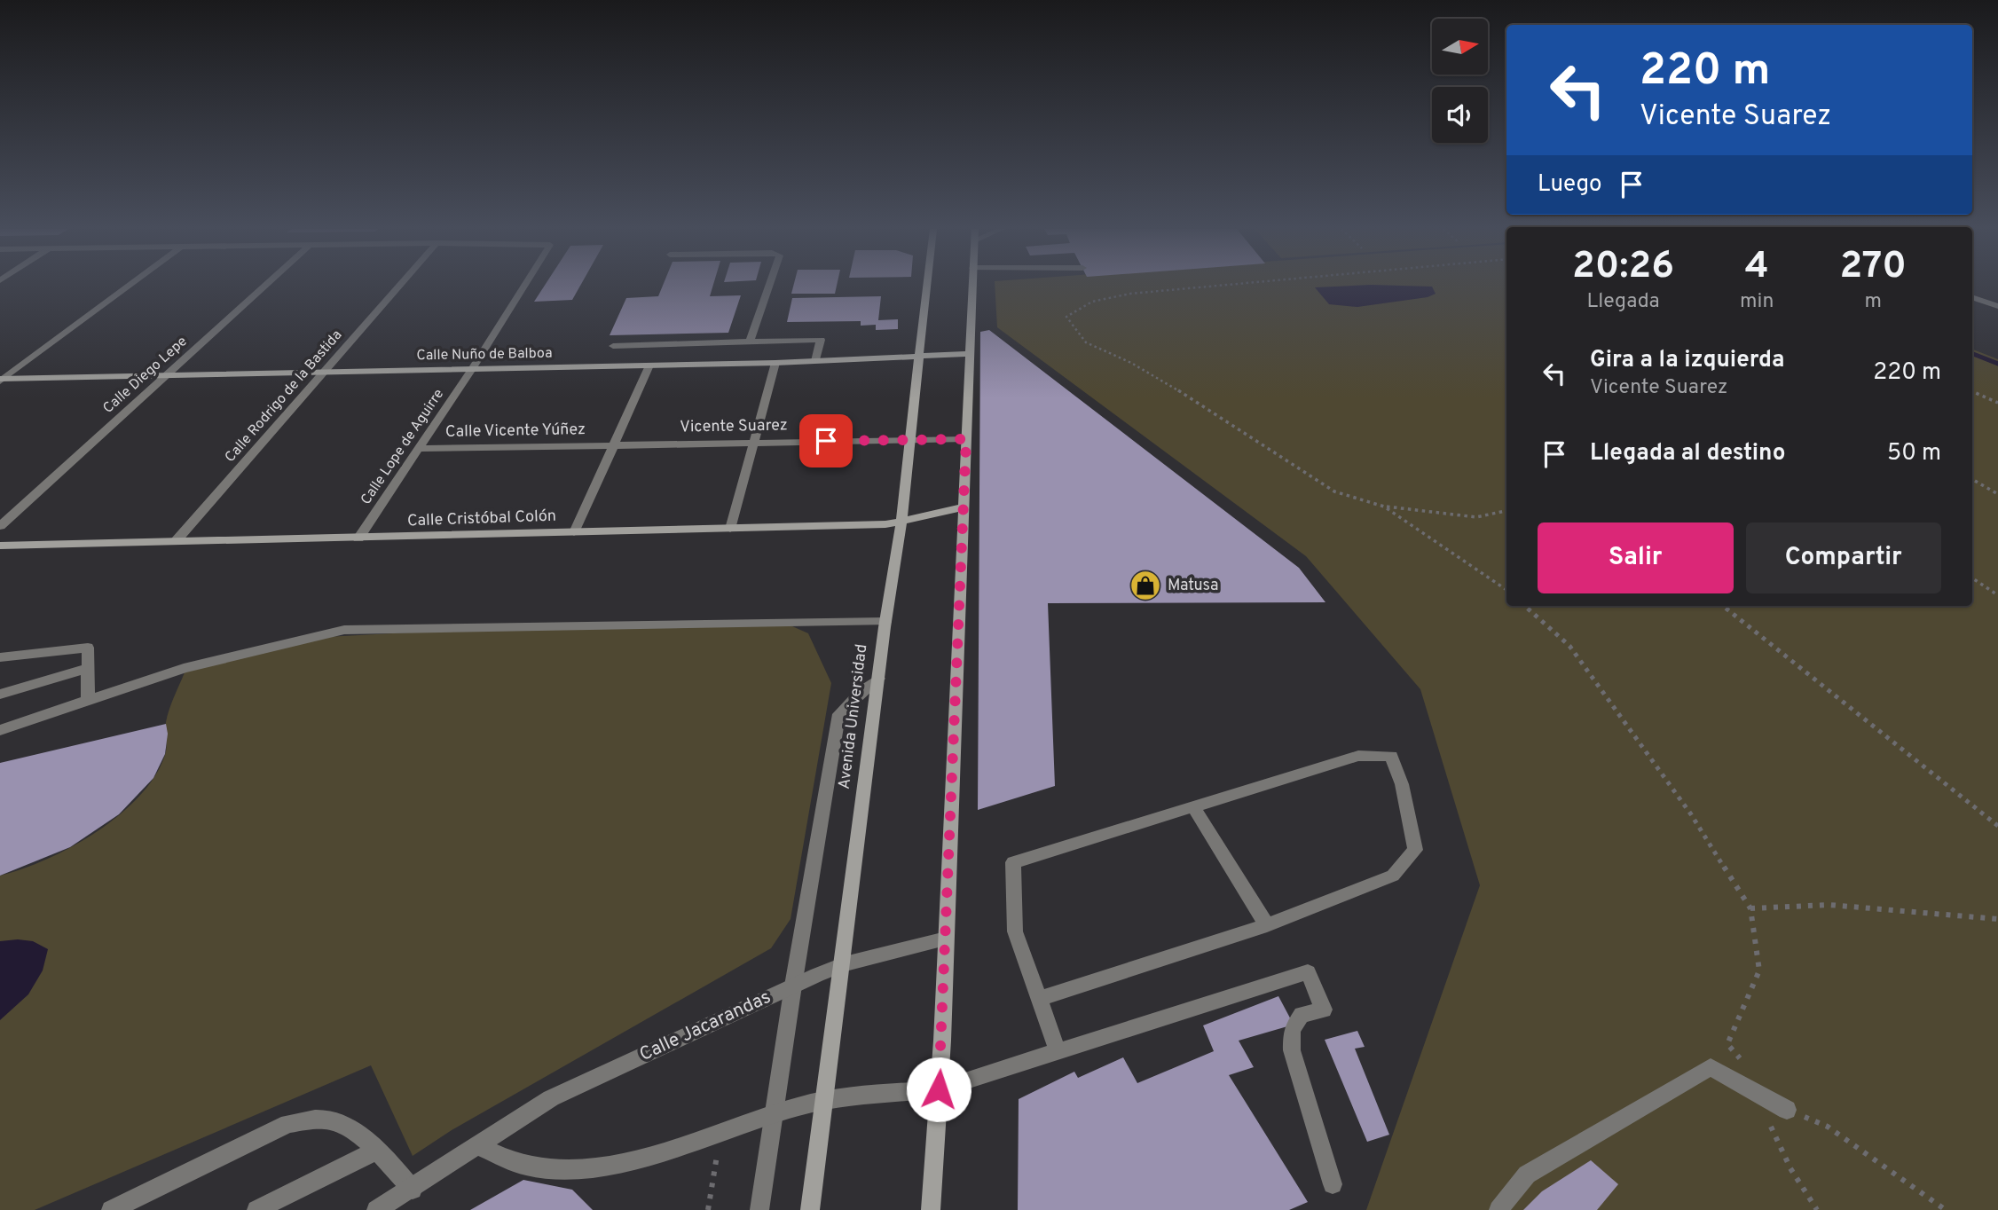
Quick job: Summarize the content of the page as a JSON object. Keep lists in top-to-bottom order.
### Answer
{
  "streets": {
    "main road": ["Calle Nuño de Balboa", "Calle Cristóbal Colón", "Avenida Universidad"],
    "street": [
      "Calle Diego Lepe",
      "Calle Rodrigo de la Bastida",
      "Vicente Suarez",
      "Calle Vicente Yúñez",
      "Calle Lope de Aguirre",
      "Calle Jacarandas"
    ]
  },
  "crossings": [
    ["Calle Nuño de Balboa", "Calle Diego Lepe"],
    ["Calle Nuño de Balboa", "Calle Rodrigo de la Bastida"],
    ["Calle Nuño de Balboa", "Calle Lope de Aguirre"],
    ["Calle Nuño de Balboa", "Avenida Universidad"],
    ["Calle Rodrigo de la Bastida", "Calle Cristóbal Colón"],
    ["Vicente Suarez", "Calle Vicente Yúñez"],
    ["Vicente Suarez", "Avenida Universidad"],
    ["Calle Vicente Yúñez", "Calle Lope de Aguirre"],
    ["Calle Lope de Aguirre", "Calle Cristóbal Colón"],
    ["Calle Cristóbal Colón", "Avenida Universidad"],
    ["Avenida Universidad", "Calle Jacarandas"]
  ],
  "places": {
    "shop": ["Matusa"]
  },
  "north": "right",
  "page": {
    "turn": ["220 m", "Vicente Suarez"],
    "then": "Luego",
    "eta": [
      "20:26",
      "Llegada",
      "4",
      "min",
      "270",
      "m"
    ],
    "list": [
      {
        "name": "Gira a la izquierda",
        "note": "Vicente Suarez",
        "value": "220 m"
      },
      {
        "name": "Llegada al destino",
        "value": "50 m"
      }
    ],
    "buttons": ["Salir", "Compartir"]
  }
}
